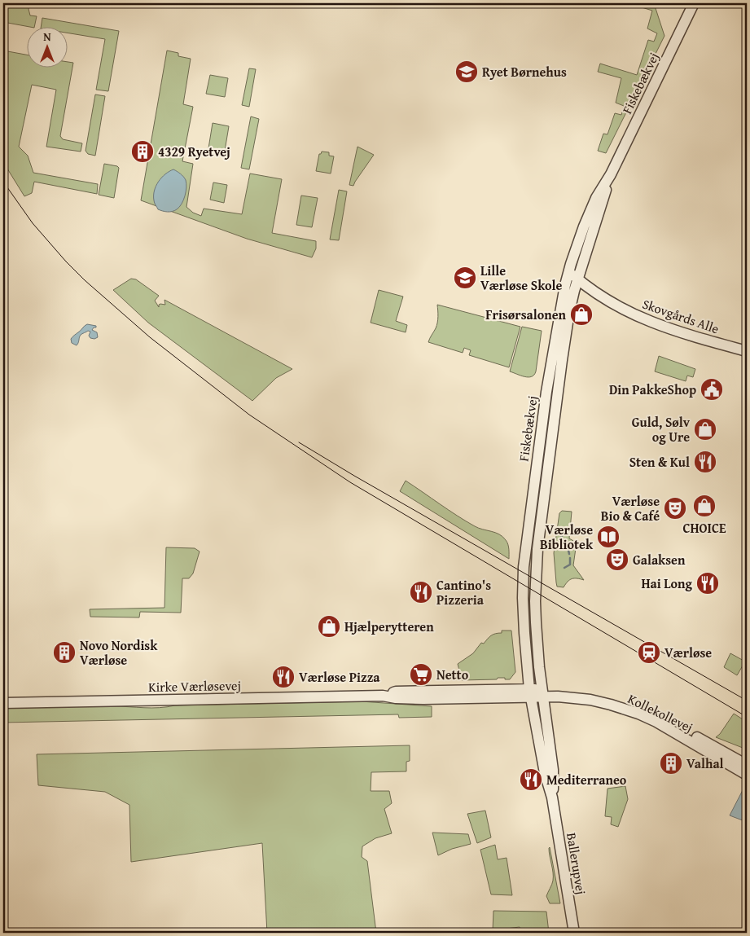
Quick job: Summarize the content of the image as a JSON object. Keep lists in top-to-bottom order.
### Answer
{
  "streets": {
    "street": [
      "Fiskebækvej",
      "Skovgårds Alle",
      "Kirke Værløsevej",
      "Kollekollevej",
      "Ballerupvej"
    ]
  },
  "crossings": [
    ["Fiskebækvej", "Skovgårds Alle"],
    ["Fiskebækvej", "Kirke Værløsevej"],
    ["Fiskebækvej", "Kollekollevej"],
    ["Fiskebækvej", "Ballerupvej"],
    ["Kirke Værløsevej", "Kollekollevej"],
    ["Kirke Værløsevej", "Ballerupvej"],
    ["Kollekollevej", "Ballerupvej"]
  ],
  "places": {
    "school or university": ["Ryet Børnehus", "Lille Værløse Skole"],
    "building": ["4329 Ryetvej", "Novo Nordisk Værløse", "Valhal"],
    "shop": [
      "Frisørsalonen",
      "Guld, Sølv og Ure",
      "CHOICE",
      "Hjælperytteren"
    ],
    "public building": ["Din PakkeShop"],
    "restaurant": [
      "Sten & Kul",
      "Hai Long",
      "Cantino's Pizzeria",
      "Værløse Pizza",
      "Mediterraneo"
    ],
    "theatre": ["Værløse Bio & Café", "Galaksen"],
    "library": ["Værløse Bibliotek"],
    "station": ["Værløse"],
    "supermarket": ["Netto"]
  },
  "north": "top"
}
